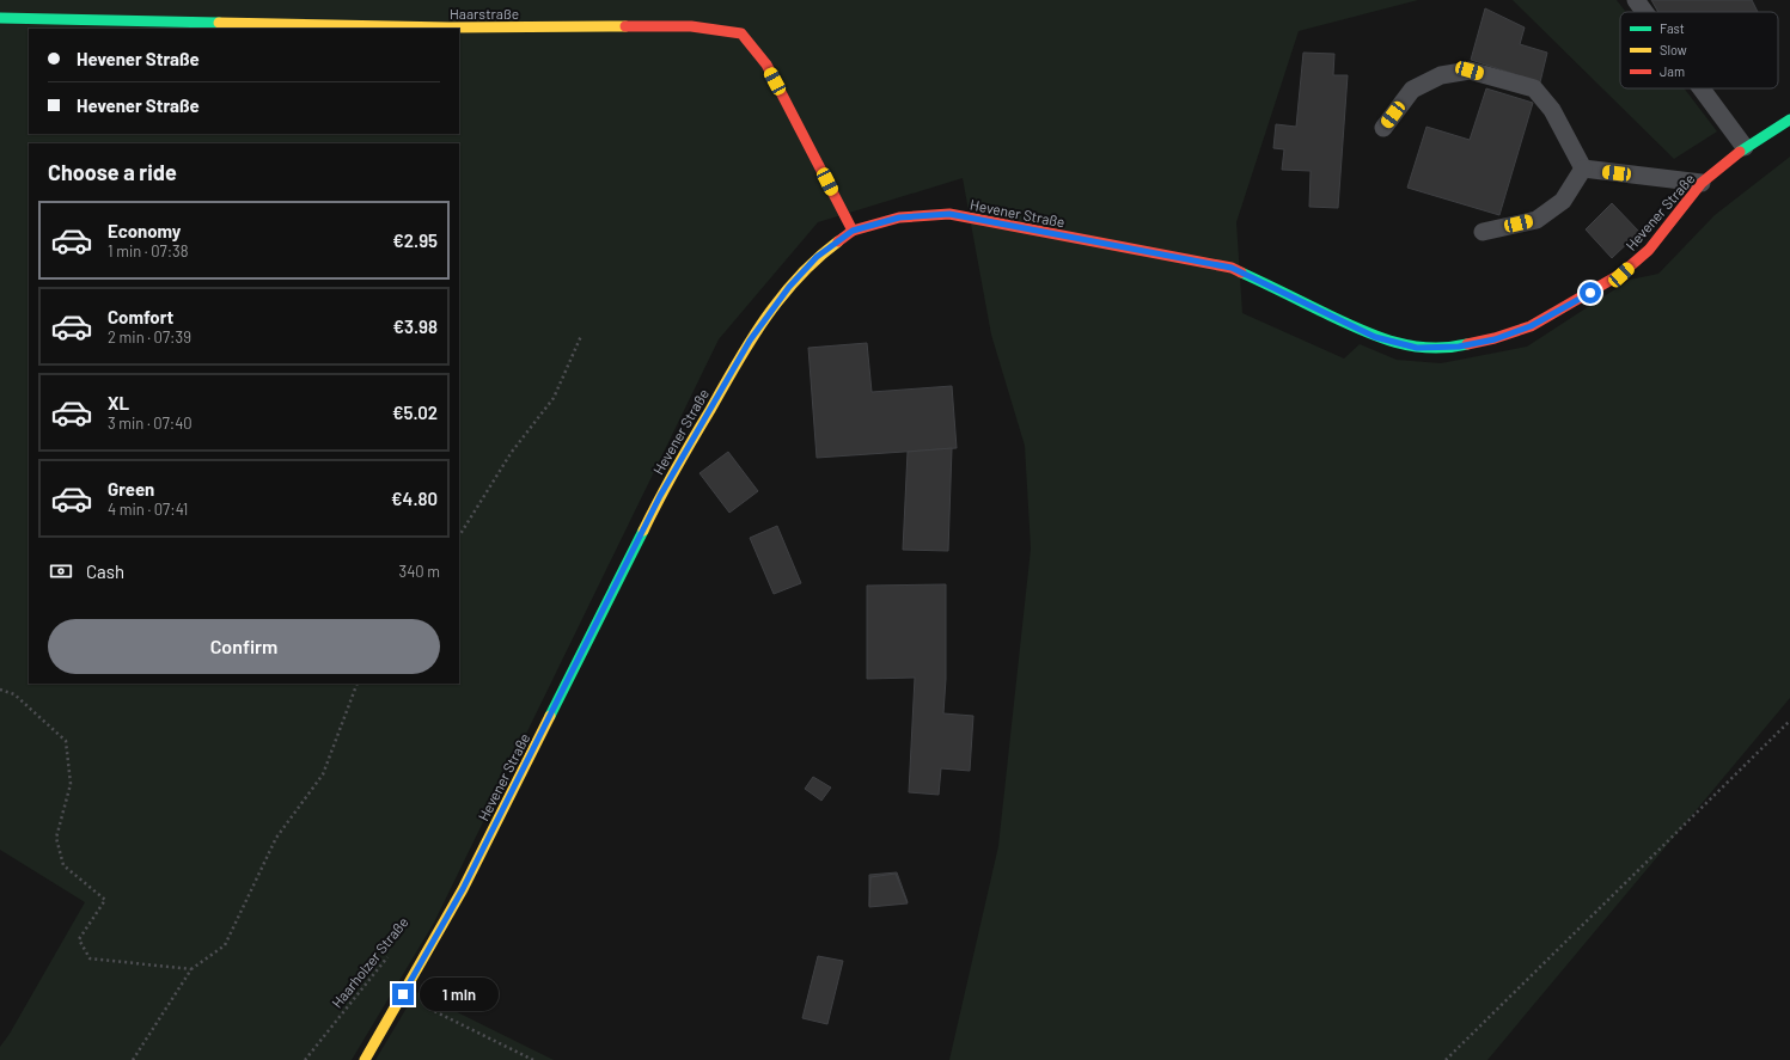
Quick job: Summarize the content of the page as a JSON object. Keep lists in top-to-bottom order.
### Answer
{
  "streets": {
    "street": ["Haarstraße", "Hevener Straße"],
    "path": ["Haarholzer Straße"]
  },
  "crossings": [
    ["Haarstraße", "Hevener Straße"]
  ],
  "legend": ["Fast", "Slow", "Jam"],
  "page": {
    "banner": ["Hevener Straße", "Hevener Straße"],
    "heading": "Choose a ride",
    "list": [
      {
        "name": "Economy",
        "note": "1 min · 07:38",
        "value": "€2.95"
      },
      {
        "name": "Comfort",
        "note": "2 min · 07:39",
        "value": "€3.98"
      },
      {
        "name": "XL",
        "note": "3 min · 07:40",
        "value": "€5.02"
      },
      {
        "name": "Green",
        "note": "4 min · 07:41",
        "value": "€4.80"
      }
    ],
    "pay": ["Cash", "340 m"],
    "buttons": "Confirm",
    "bubble": "1 min"
  }
}
